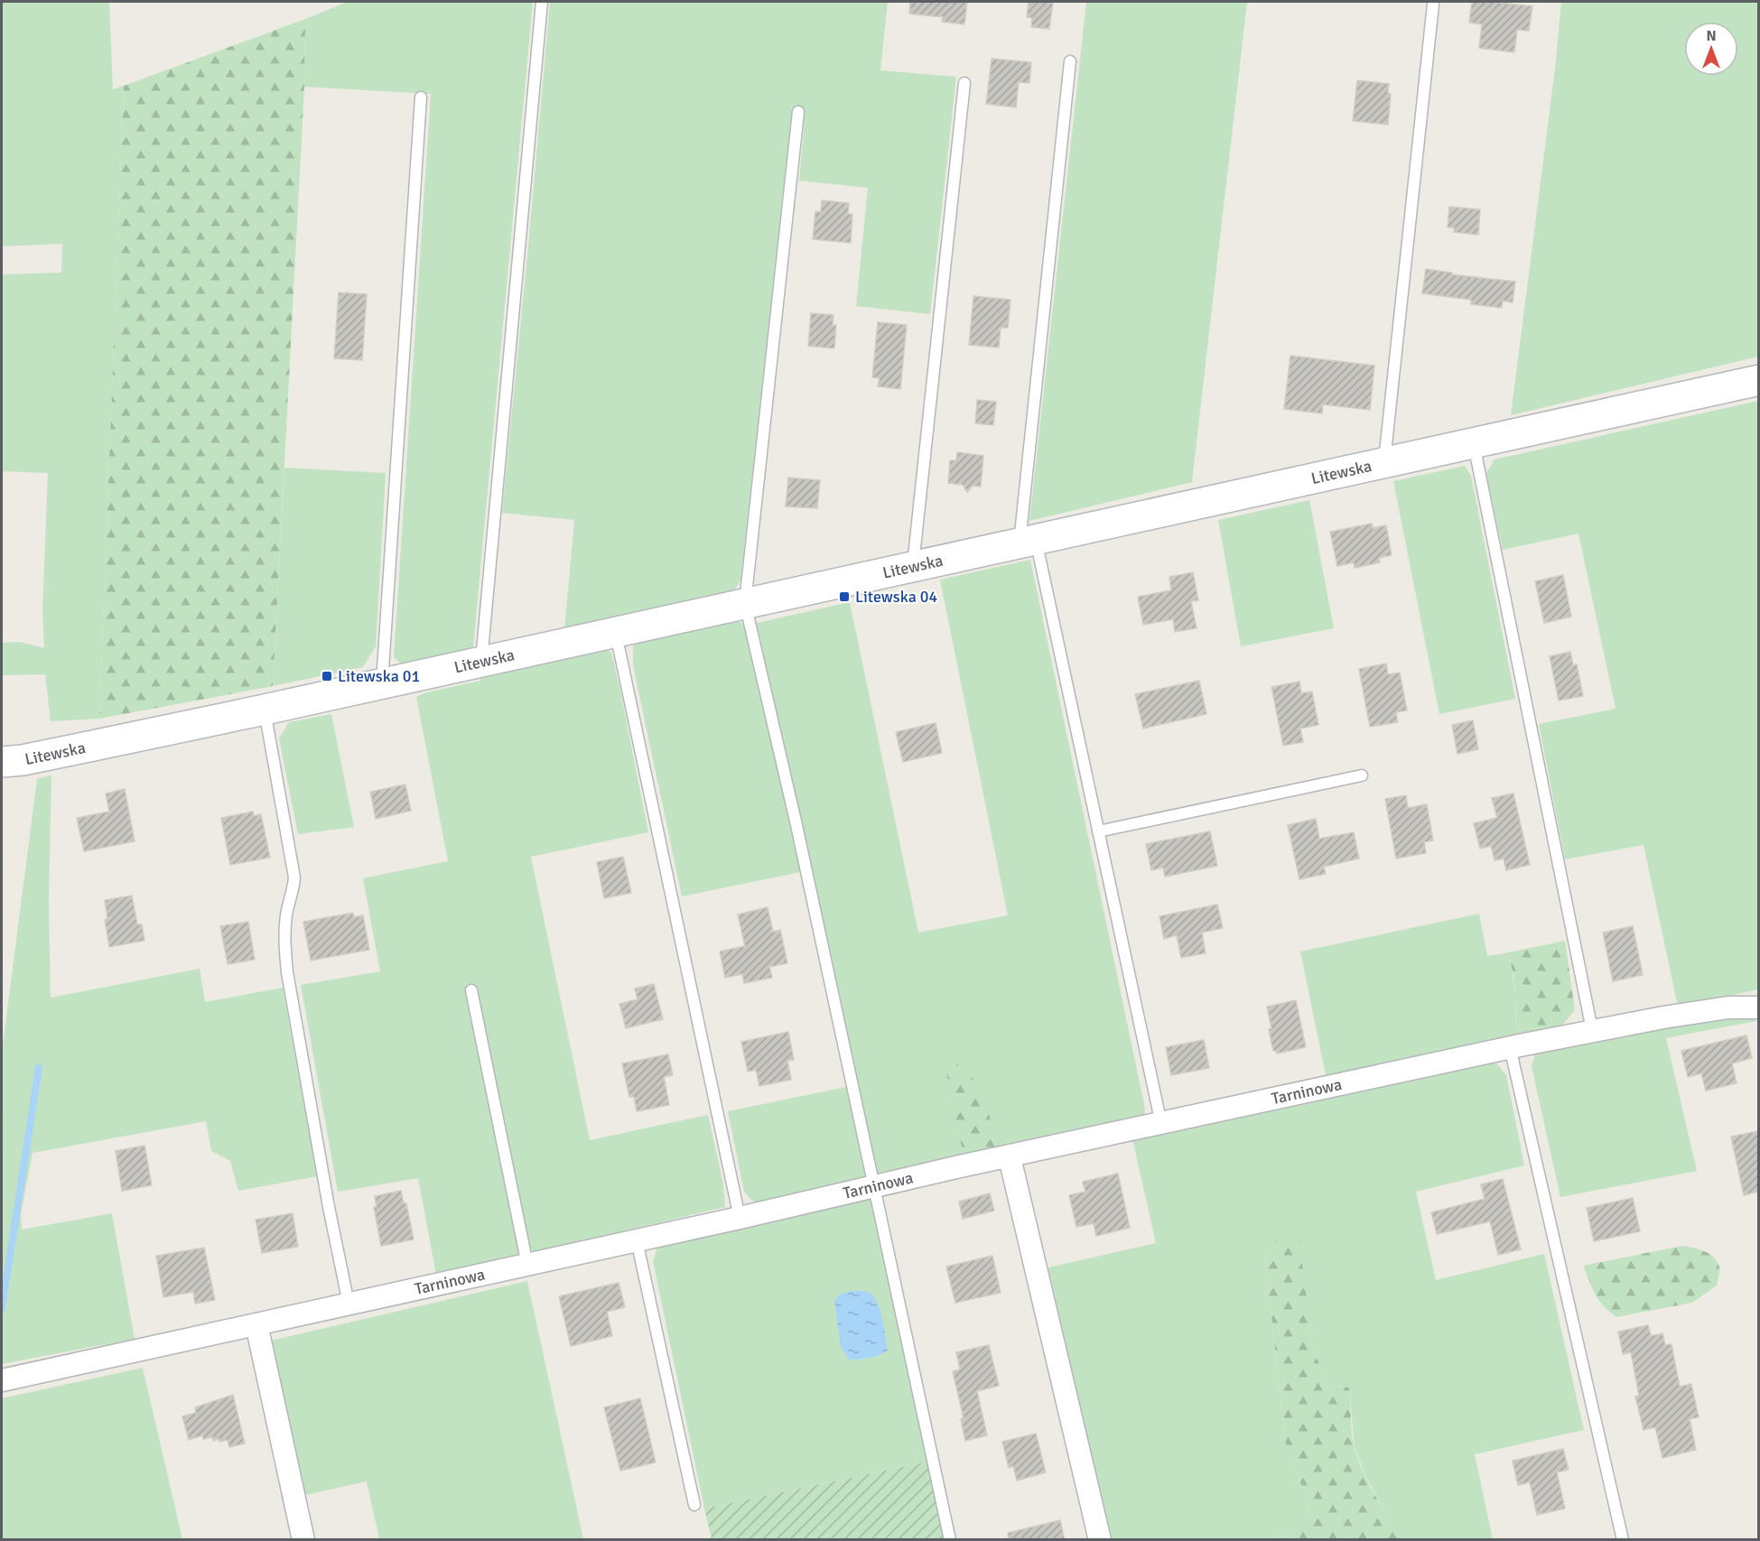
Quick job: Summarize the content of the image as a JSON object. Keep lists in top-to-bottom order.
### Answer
{
  "streets": {
    "street": ["Litewska", "Tarninowa"]
  },
  "places": {
    "transit": ["Litewska 04", "Litewska 01"]
  },
  "north": "top"
}
